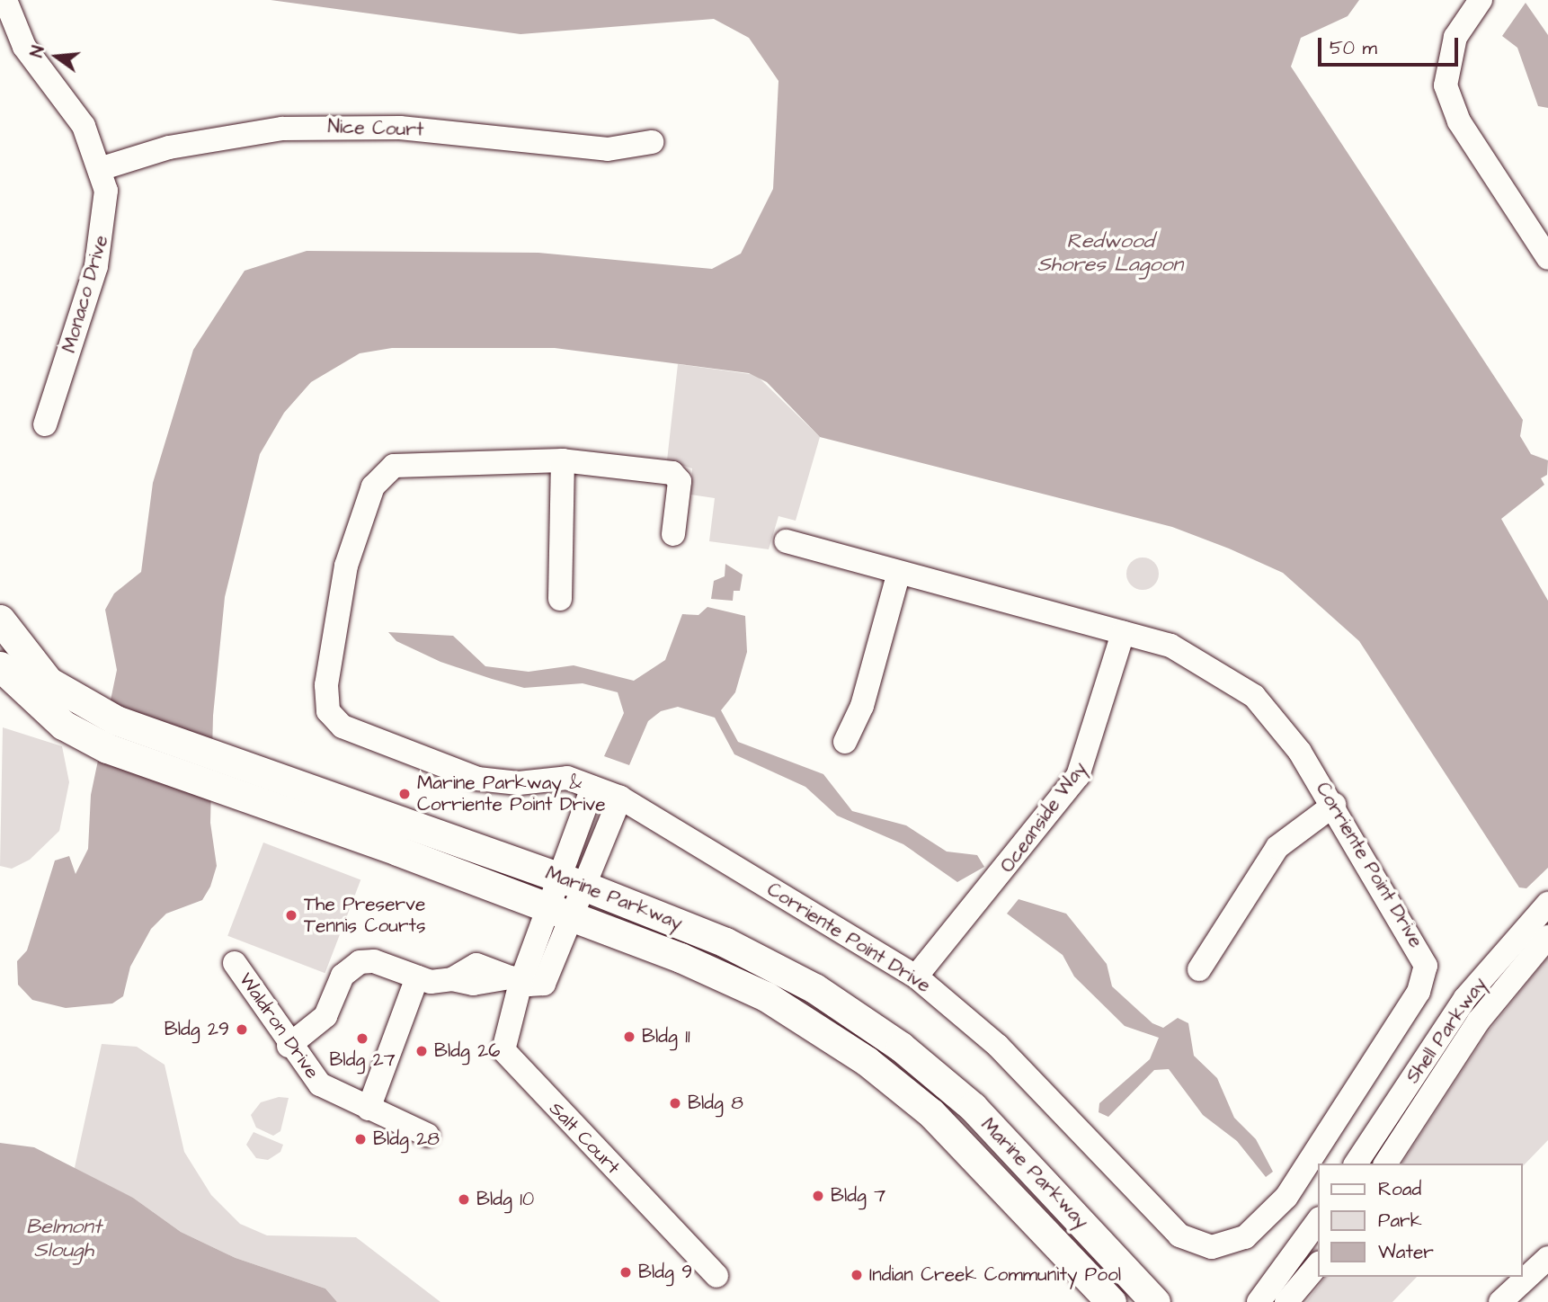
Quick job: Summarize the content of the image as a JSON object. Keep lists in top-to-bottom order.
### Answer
{
  "streets": {
    "main road": ["Marine Parkway"],
    "street": [
      "Nice Court",
      "Monaco Drive",
      "Oceanside Way",
      "Corriente Point Drive",
      "Waldron Drive",
      "Shell Parkway",
      "Salt Court"
    ]
  },
  "crossings": [
    ["Nice Court", "Monaco Drive"],
    ["Oceanside Way", "Corriente Point Drive"]
  ],
  "water": ["Redwood Shores Lagoon", "Belmont Slough"],
  "places": [
    "Marine Parkway & Corriente Point Drive",
    "The Preserve Tennis Courts",
    "Bldg 29",
    "Bldg 11",
    "Bldg 27",
    "Bldg 26",
    "Bldg 8",
    "Bldg 28",
    "Bldg 7",
    "Bldg 10",
    "Bldg 9",
    "Indian Creek Community Pool"
  ],
  "legend": ["Road", "Park", "Water"],
  "scale_bar": "50 m",
  "north": "left"
}
